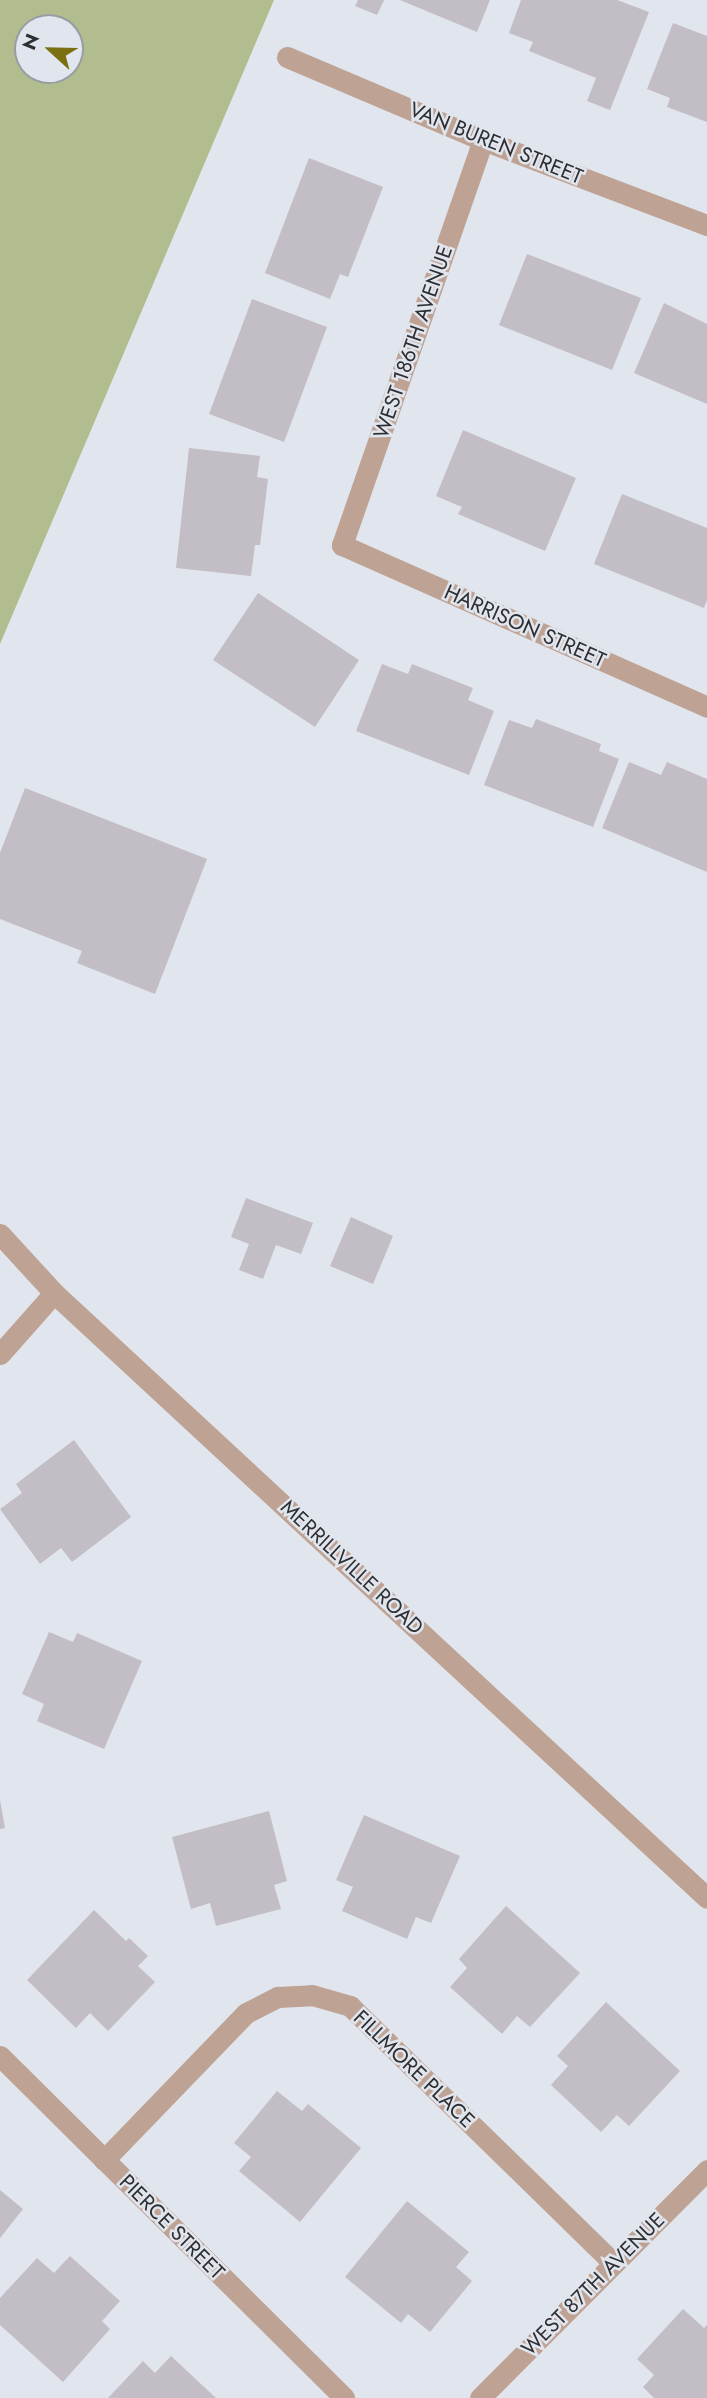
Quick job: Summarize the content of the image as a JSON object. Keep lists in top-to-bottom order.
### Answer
{
  "streets": {
    "street": [
      "VAN BUREN STREET",
      "WEST 186TH AVENUE",
      "HARRISON STREET",
      "MERRILLVILLE ROAD",
      "FILLMORE PLACE",
      "PIERCE STREET",
      "WEST 87TH AVENUE"
    ]
  },
  "crossings": [
    ["VAN BUREN STREET", "WEST 186TH AVENUE"],
    ["WEST 186TH AVENUE", "HARRISON STREET"],
    ["FILLMORE PLACE", "PIERCE STREET"],
    ["FILLMORE PLACE", "WEST 87TH AVENUE"]
  ],
  "north": "left"
}
